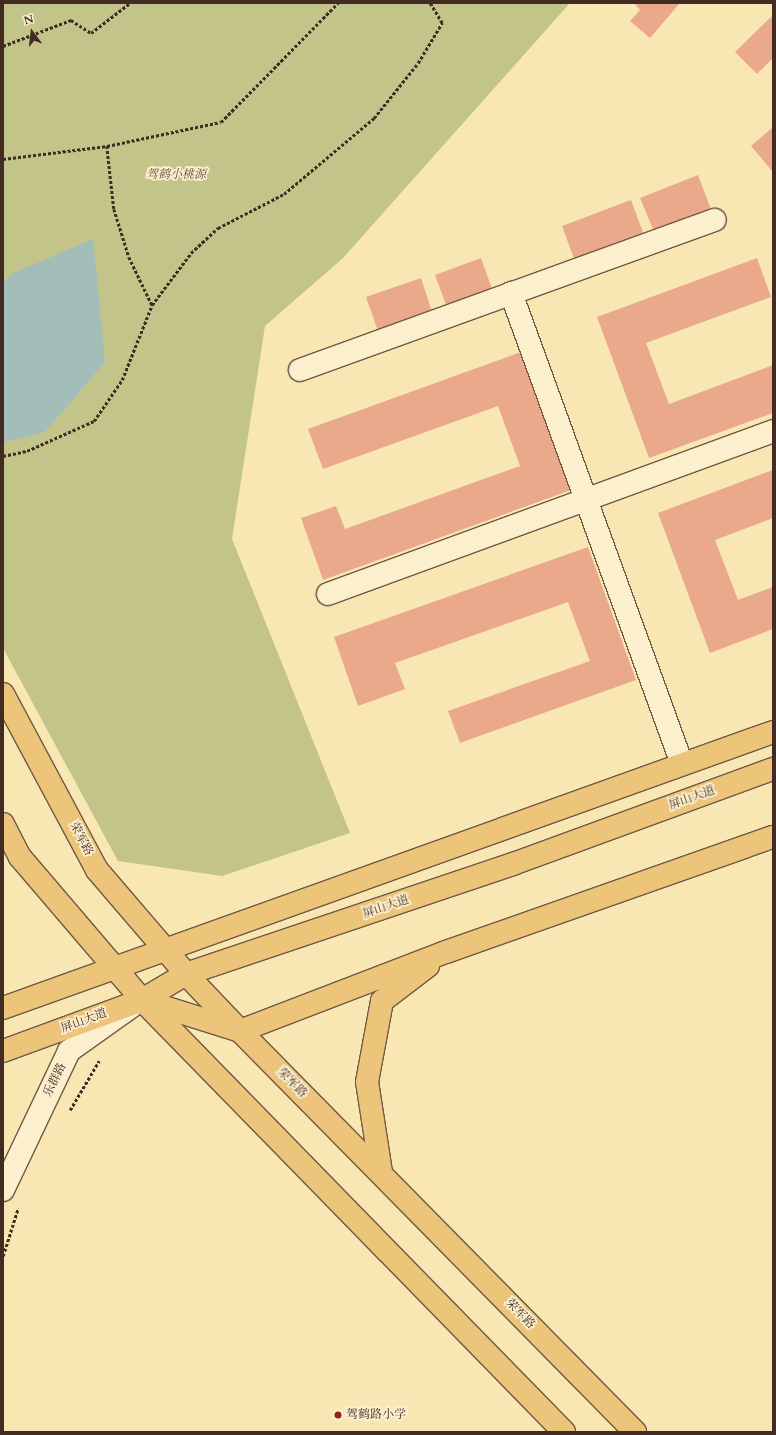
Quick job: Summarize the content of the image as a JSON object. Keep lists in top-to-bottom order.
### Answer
{
  "streets": {
    "main road": ["屏山大道", "荣军路"],
    "street": ["乐群路"]
  },
  "crossings": [
    ["屏山大道", "荣军路"],
    ["屏山大道", "乐群路"]
  ],
  "parks": ["驾鹤小桃源"],
  "places": ["驾鹤路小学"],
  "north": "top"
}
